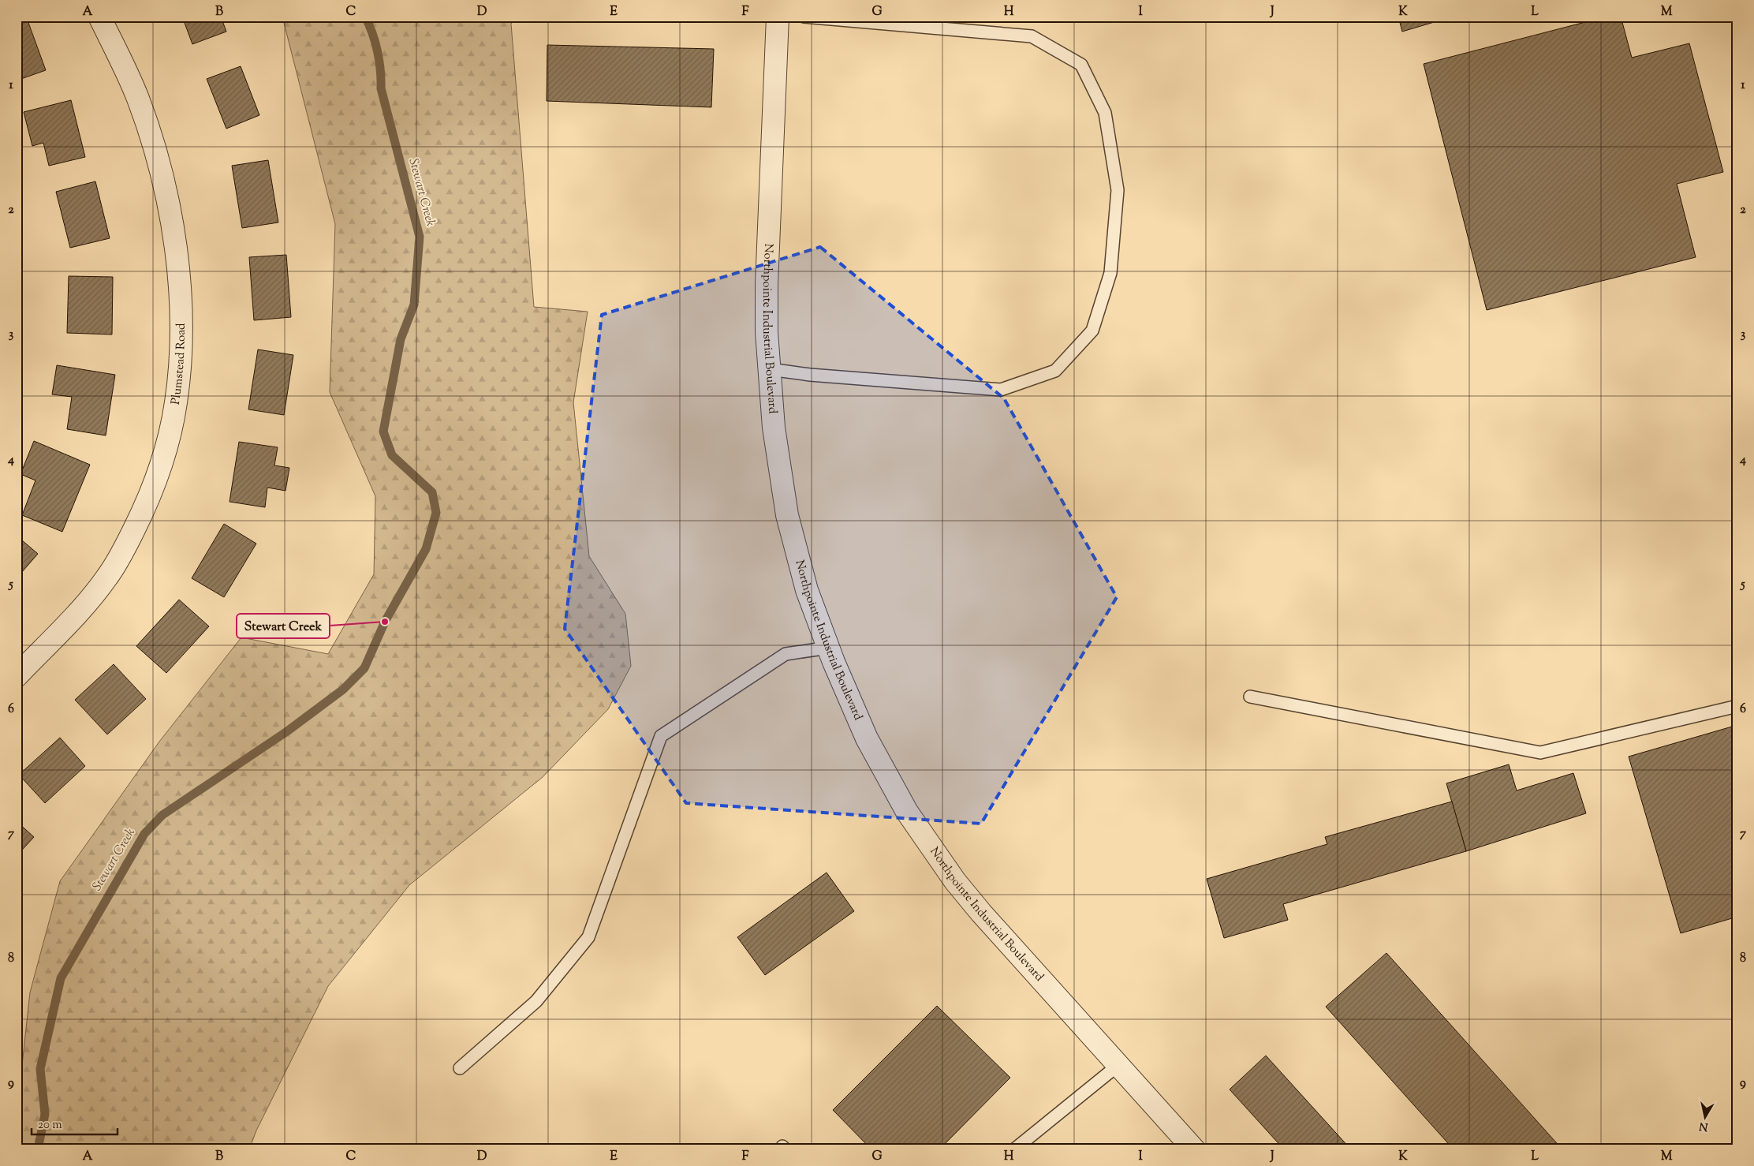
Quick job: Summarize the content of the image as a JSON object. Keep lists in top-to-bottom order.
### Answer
{
  "streets": {
    "street": ["Northpointe Industrial Boulevard", "Plumstead Road"]
  },
  "water": ["Stewart Creek"],
  "places": ["Stewart Creek"],
  "scale_bar": "20 m",
  "north": "bottom",
  "grid": {
    "columns": [
      "A",
      "B",
      "C",
      "D",
      "E",
      "F",
      "G",
      "H",
      "I",
      "J",
      "K",
      "L",
      "M"
    ],
    "rows": [
      "1",
      "2",
      "3",
      "4",
      "5",
      "6",
      "7",
      "8",
      "9"
    ]
  }
}
